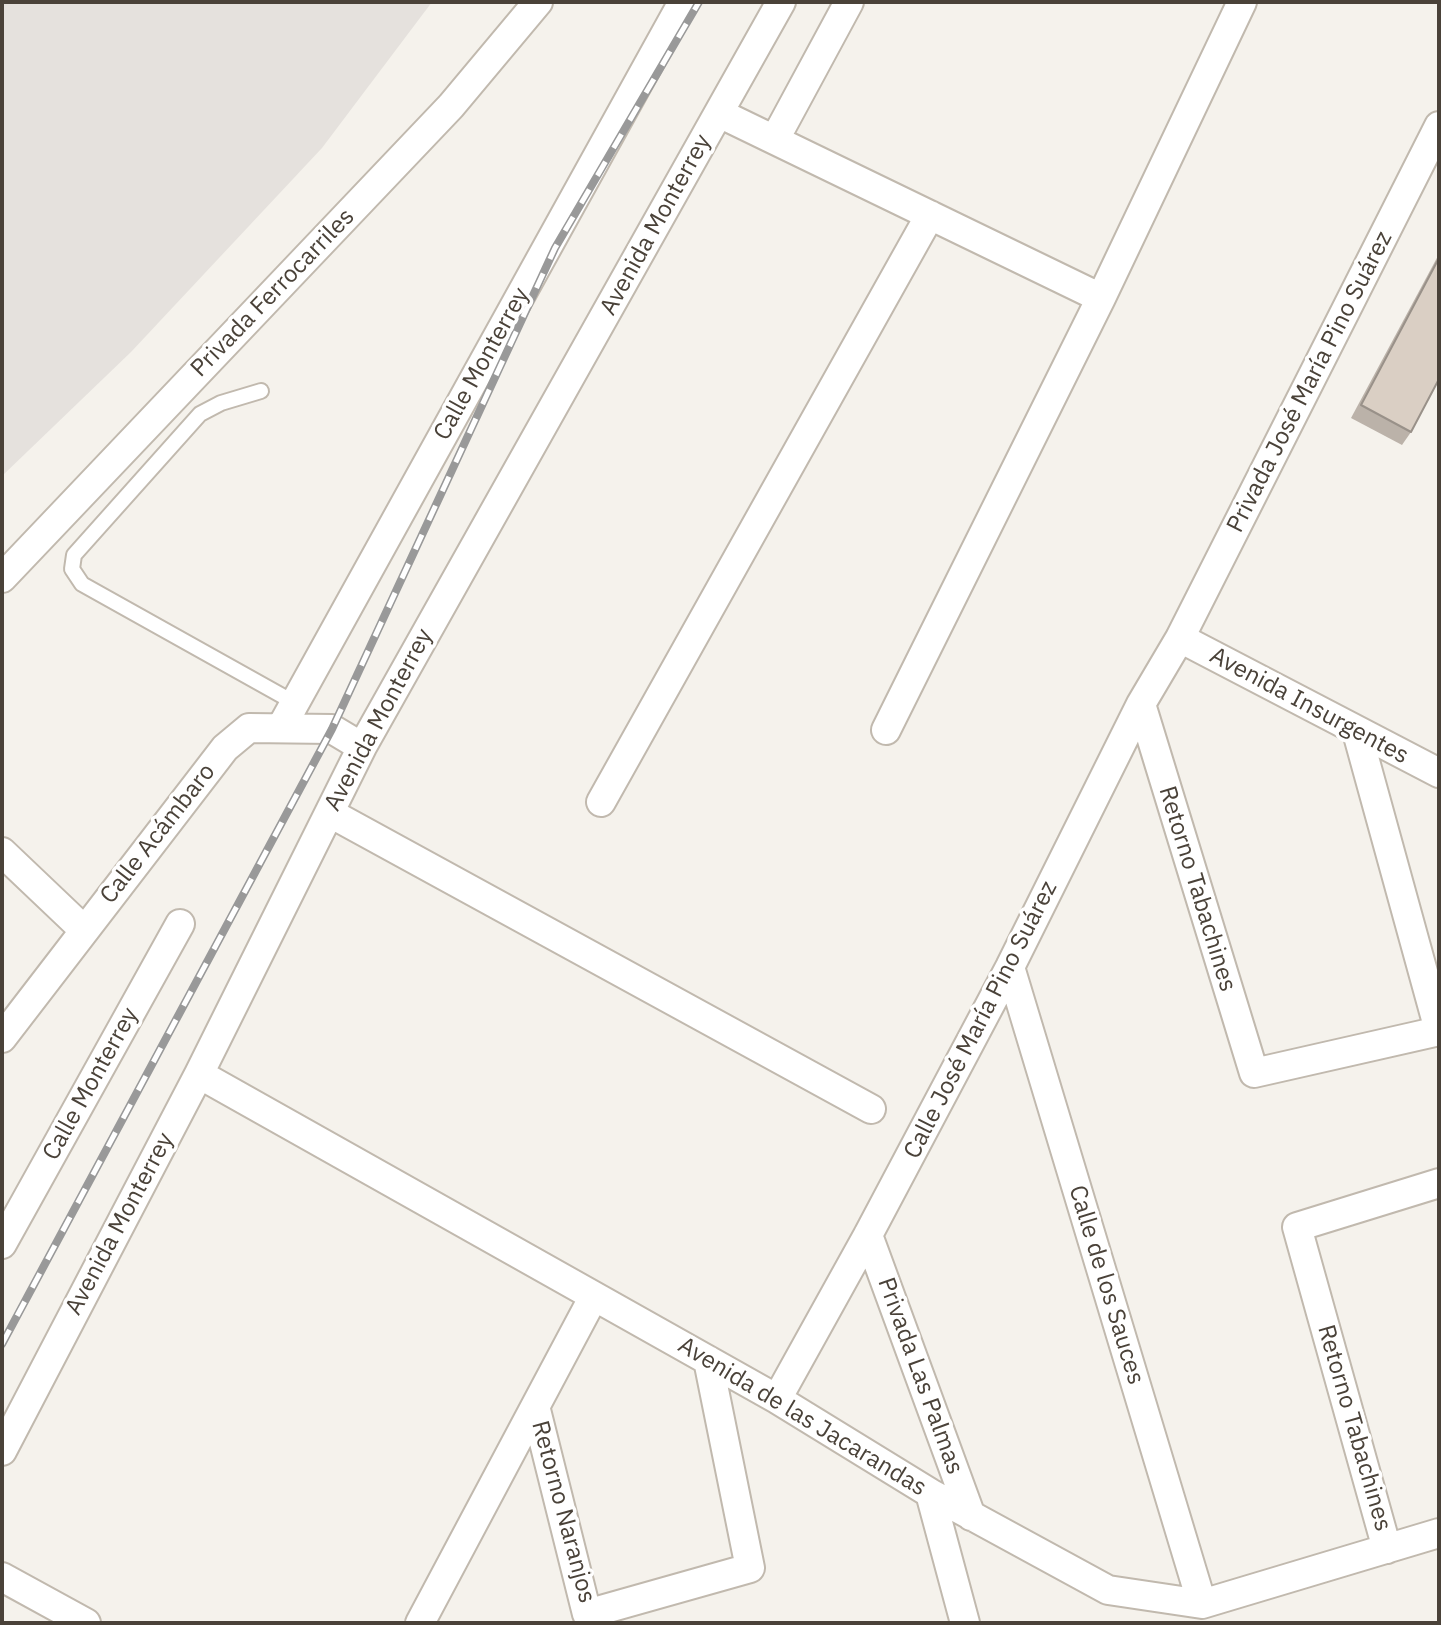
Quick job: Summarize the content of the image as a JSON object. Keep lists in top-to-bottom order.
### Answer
{
  "streets": {
    "street": [
      "Avenida Monterrey",
      "Privada Ferrocarriles",
      "Calle Monterrey",
      "Privada José María Pino Suárez",
      "Avenida Insurgentes",
      "Calle Acámbaro",
      "Retorno Tabachines",
      "Calle José María Pino Suárez",
      "Calle de los Sauces",
      "Privada Las Palmas",
      "Avenida de las Jacarandas",
      "Retorno Naranjos"
    ]
  },
  "crossings": [
    ["Avenida Monterrey", "Calle Acámbaro"],
    ["Avenida Monterrey", "Avenida de las Jacarandas"],
    ["Calle Monterrey", "Calle Acámbaro"],
    ["Privada José María Pino Suárez", "Avenida Insurgentes"],
    ["Privada José María Pino Suárez", "Calle José María Pino Suárez"],
    ["Avenida Insurgentes", "Calle José María Pino Suárez"],
    ["Retorno Tabachines", "Calle José María Pino Suárez"],
    ["Retorno Tabachines", "Avenida de las Jacarandas"],
    ["Calle José María Pino Suárez", "Calle de los Sauces"],
    ["Calle José María Pino Suárez", "Privada Las Palmas"],
    ["Calle José María Pino Suárez", "Avenida de las Jacarandas"],
    ["Calle de los Sauces", "Avenida de las Jacarandas"],
    ["Privada Las Palmas", "Avenida de las Jacarandas"],
    ["Avenida de las Jacarandas", "Retorno Naranjos"]
  ]
}
